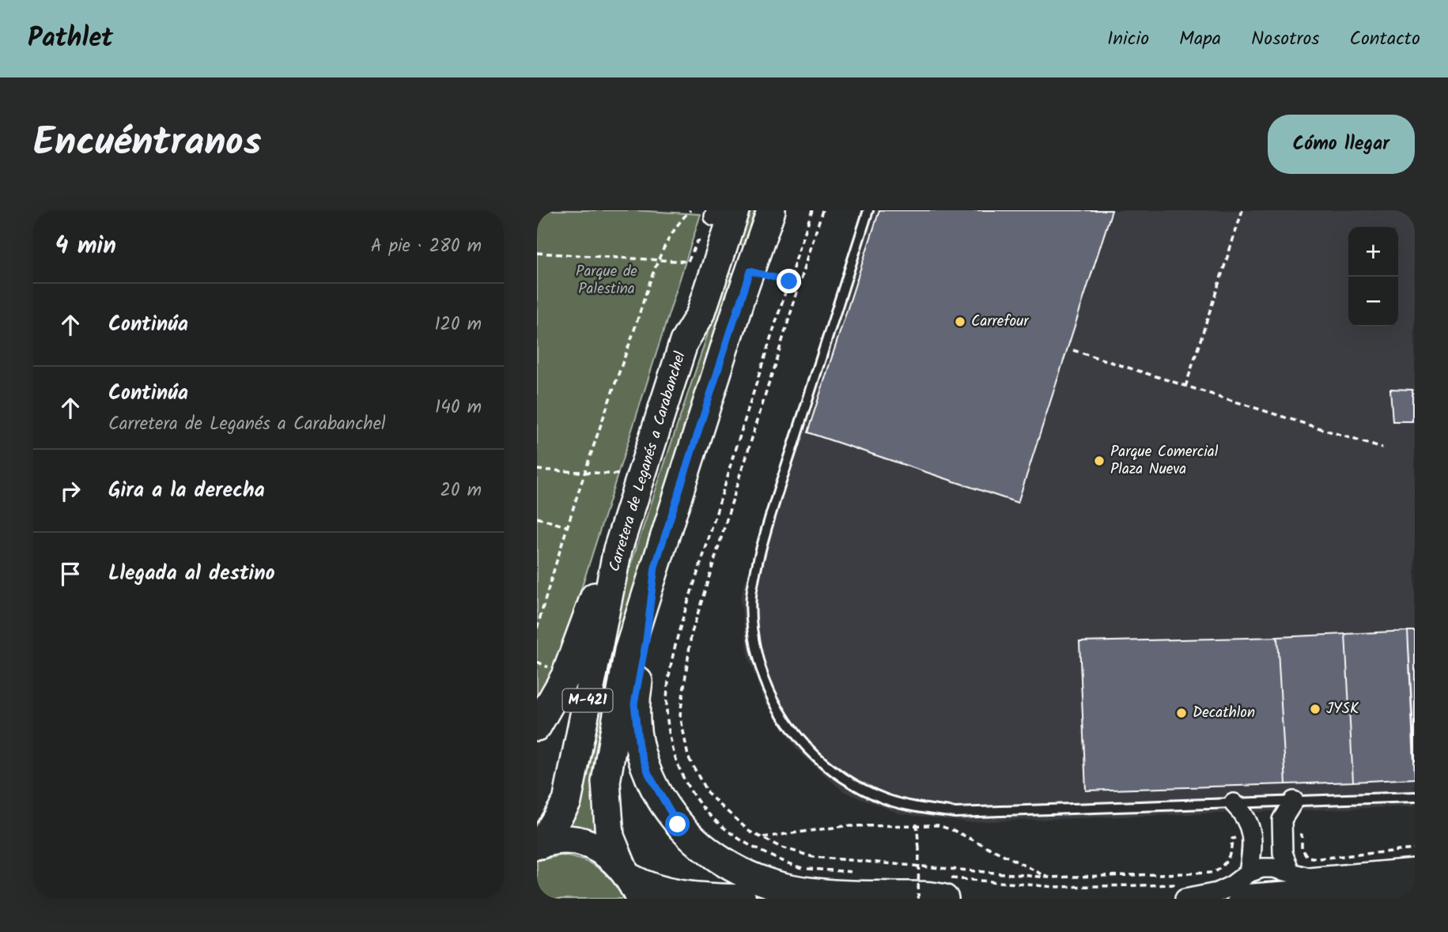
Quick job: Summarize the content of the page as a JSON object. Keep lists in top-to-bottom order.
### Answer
{
  "streets": {
    "main road": ["Carretera de Leganés a Carabanchel", "M-421"]
  },
  "crossings": [
    ["Carretera de Leganés a Carabanchel", "M-421"]
  ],
  "parks": ["Parque de Palestina"],
  "places": [
    "Carrefour",
    "Parque Comercial Plaza Nueva",
    "JYSK",
    "Decathlon"
  ],
  "page": {
    "header": "Pathlet",
    "nav": [
      "Inicio",
      "Mapa",
      "Nosotros",
      "Contacto"
    ],
    "title": "Encuéntranos",
    "buttons": "Cómo llegar",
    "heading": ["4 min", "A pie · 280 m"],
    "map_buttons": ["+", "−"],
    "list": [
      ["Continúa", "120 m"],
      ["Continúa", "Carretera de Leganés a Carabanchel", "140 m"],
      ["Gira a la derecha", "20 m"],
      "Llegada al destino"
    ]
  }
}
